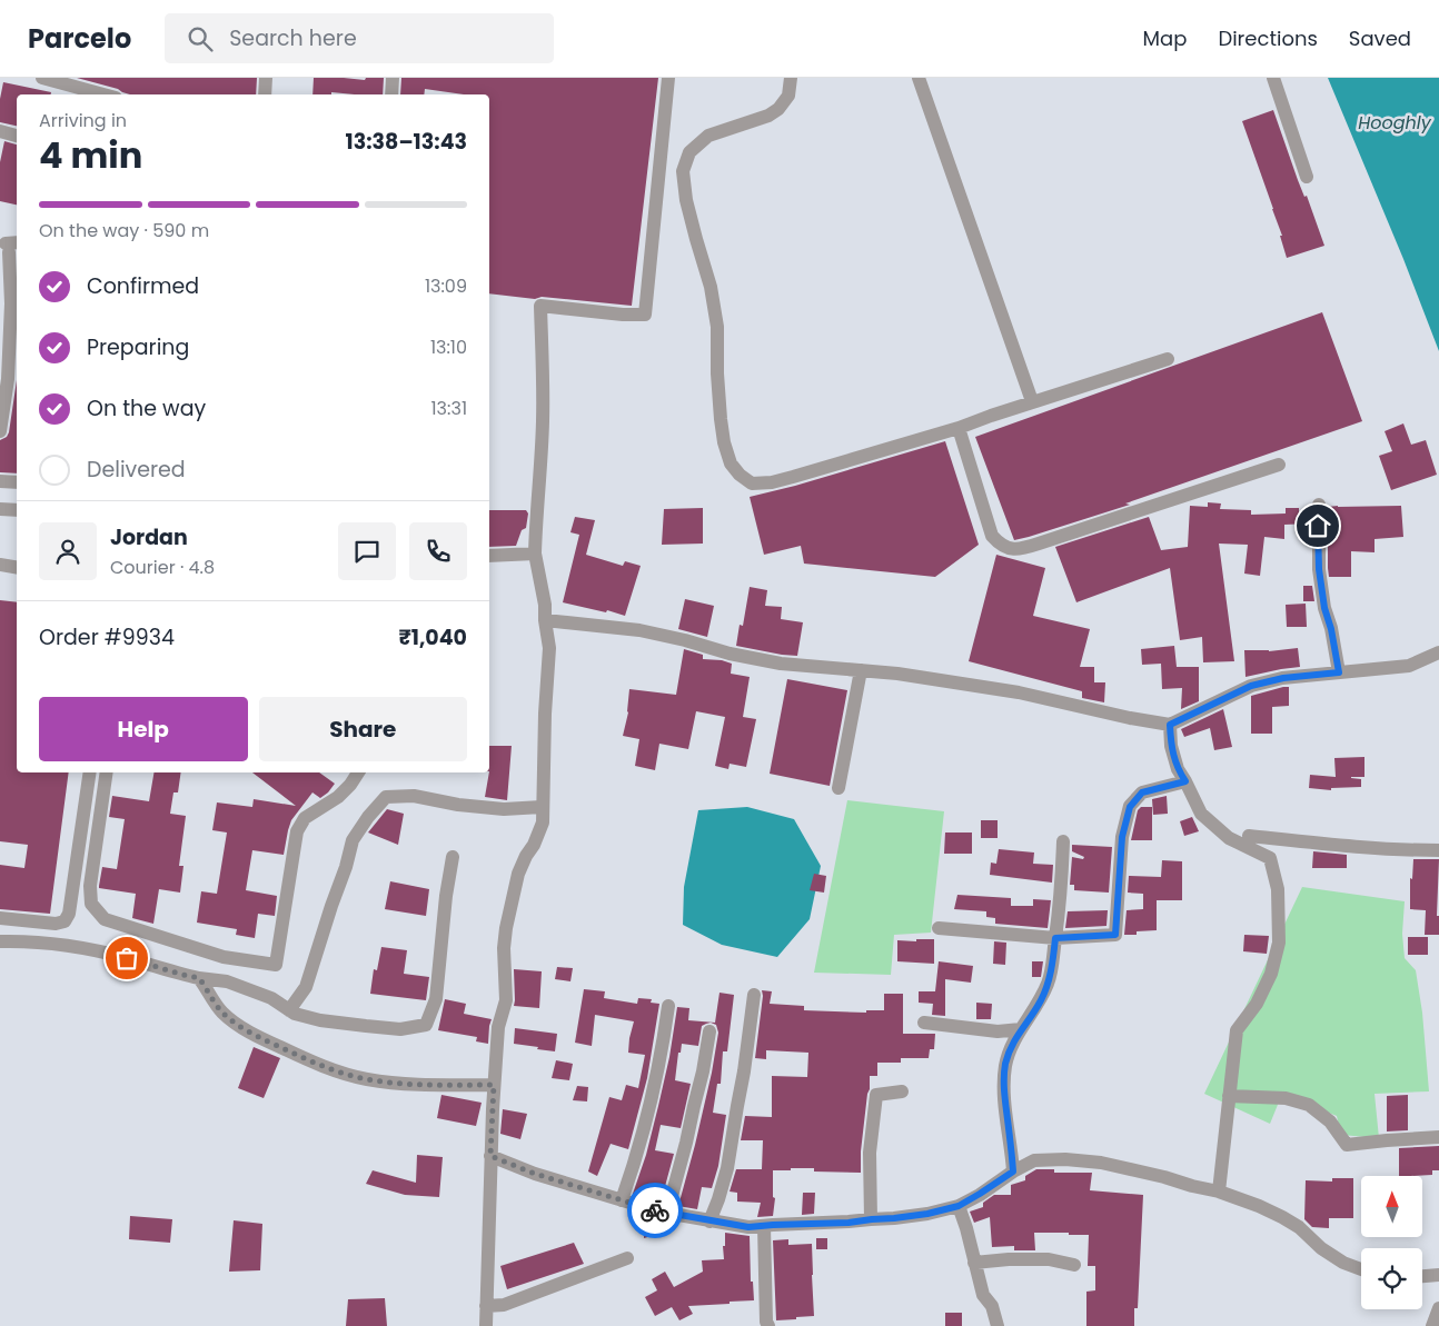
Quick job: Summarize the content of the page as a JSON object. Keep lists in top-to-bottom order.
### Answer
{
  "water": ["Hooghly"],
  "north": "top",
  "page": {
    "header": "Parcelo",
    "search": "Search here",
    "nav": ["Map", "Directions", "Saved"],
    "heading": ["4 min", "Arriving in", "13:38–13:43"],
    "panel": [
      "Jordan",
      "Courier · 4.8",
      "Order #9934",
      "₹1,040"
    ],
    "bar": "On the way · 590 m",
    "list": [
      ["Confirmed", "13:09"],
      ["Preparing", "13:10"],
      ["On the way", "13:31"],
      "Delivered"
    ],
    "buttons": ["Help", "Share"]
  }
}
